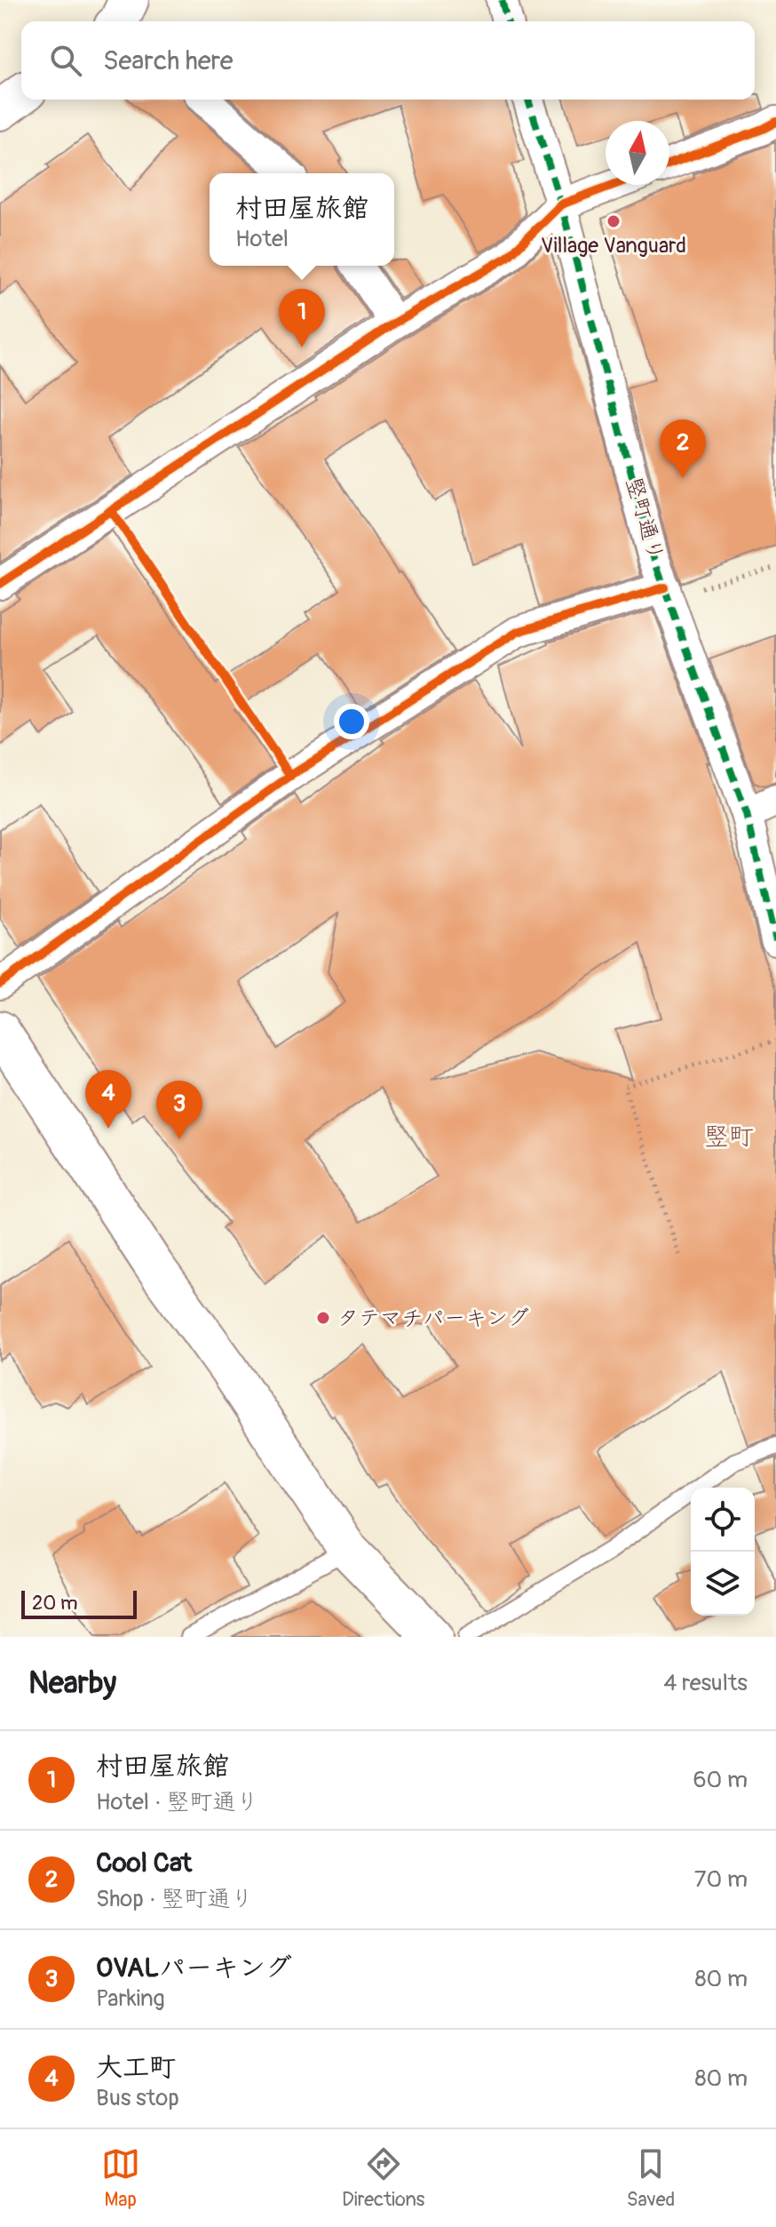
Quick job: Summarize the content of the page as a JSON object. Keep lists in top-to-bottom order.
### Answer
{
  "streets": {
    "street": ["竪町通り"]
  },
  "districts": ["竪町"],
  "places": ["Village Vanguard", "タテマチパーキング"],
  "scale_bar": "20 m",
  "north": "top",
  "page": {
    "search": "Search here",
    "popup": ["村田屋旅館", "Hotel"],
    "pins": [
      "1",
      "2",
      "4",
      "3"
    ],
    "scale": "20 m",
    "heading": ["Nearby", "4 results"],
    "list": [
      {
        "mark": "1",
        "name": "村田屋旅館",
        "note": "Hotel · 竪町通り",
        "value": "60 m"
      },
      {
        "mark": "2",
        "name": "Cool Cat",
        "note": "Shop · 竪町通り",
        "value": "70 m"
      },
      {
        "mark": "3",
        "name": "OVALパーキング",
        "note": "Parking",
        "value": "80 m"
      },
      {
        "mark": "4",
        "name": "大工町",
        "note": "Bus stop",
        "value": "80 m"
      }
    ],
    "nav": ["Map", "Directions", "Saved"]
  }
}
